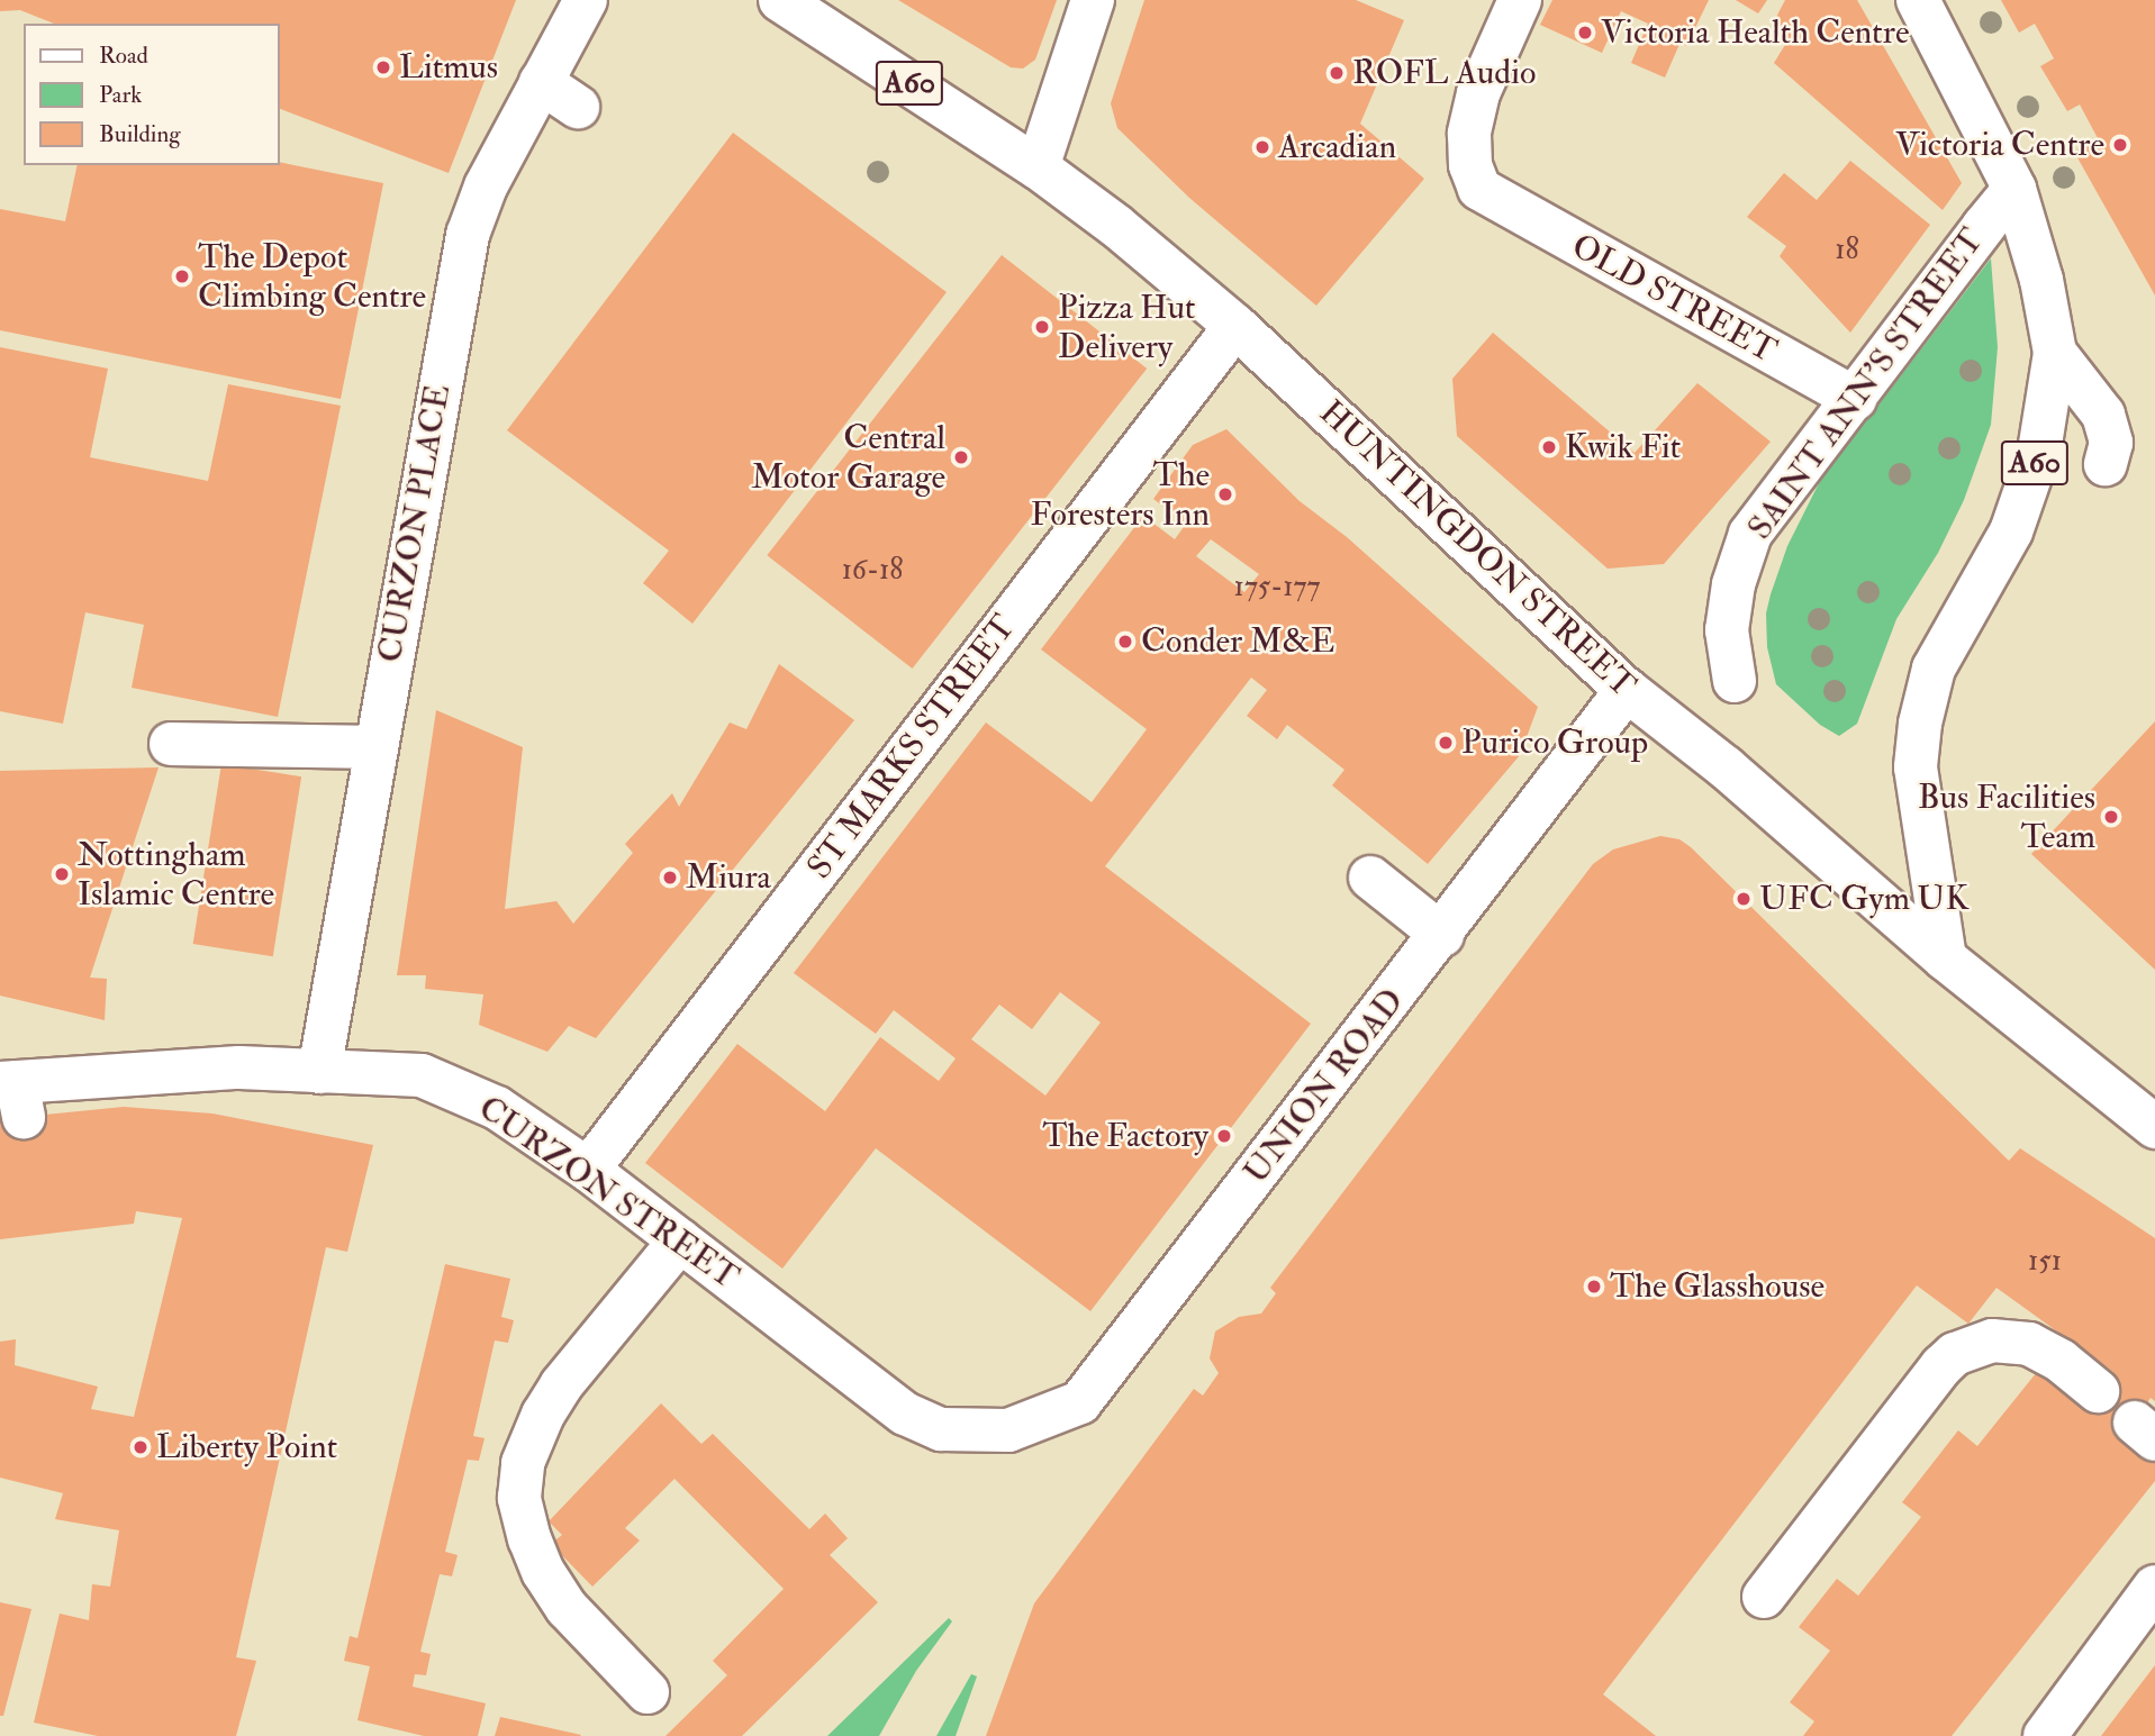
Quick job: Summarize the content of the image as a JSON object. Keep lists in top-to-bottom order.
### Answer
{
  "streets": {
    "main road": [
      "A60",
      "OLD STREET",
      "SAINT ANN'S STREET",
      "CURZON PLACE",
      "HUNTINGDON STREET",
      "ST MARKS STREET",
      "UNION ROAD",
      "CURZON STREET"
    ]
  },
  "crossings": [
    ["A60", "SAINT ANN'S STREET"],
    ["A60", "HUNTINGDON STREET"],
    ["OLD STREET", "SAINT ANN'S STREET"],
    ["CURZON PLACE", "CURZON STREET"],
    ["HUNTINGDON STREET", "ST MARKS STREET"],
    ["HUNTINGDON STREET", "UNION ROAD"],
    ["ST MARKS STREET", "CURZON STREET"],
    ["UNION ROAD", "CURZON STREET"]
  ],
  "places": [
    "Victoria Health Centre",
    "Litmus",
    "ROFL Audio",
    "Victoria Centre",
    "Arcadian",
    "The Depot Climbing Centre",
    "Pizza Hut Delivery",
    "Kwik Fit",
    "Central Motor Garage",
    "The Foresters Inn",
    "Conder M&E",
    "Purico Group",
    "Bus Facilities Team",
    "Nottingham Islamic Centre",
    "Miura",
    "UFC Gym UK",
    "The Factory",
    "The Glasshouse",
    "Liberty Point"
  ],
  "house_numbers": [
    "18",
    "16-18",
    "175-177",
    "151"
  ],
  "legend": ["Road", "Park", "Building"]
}
